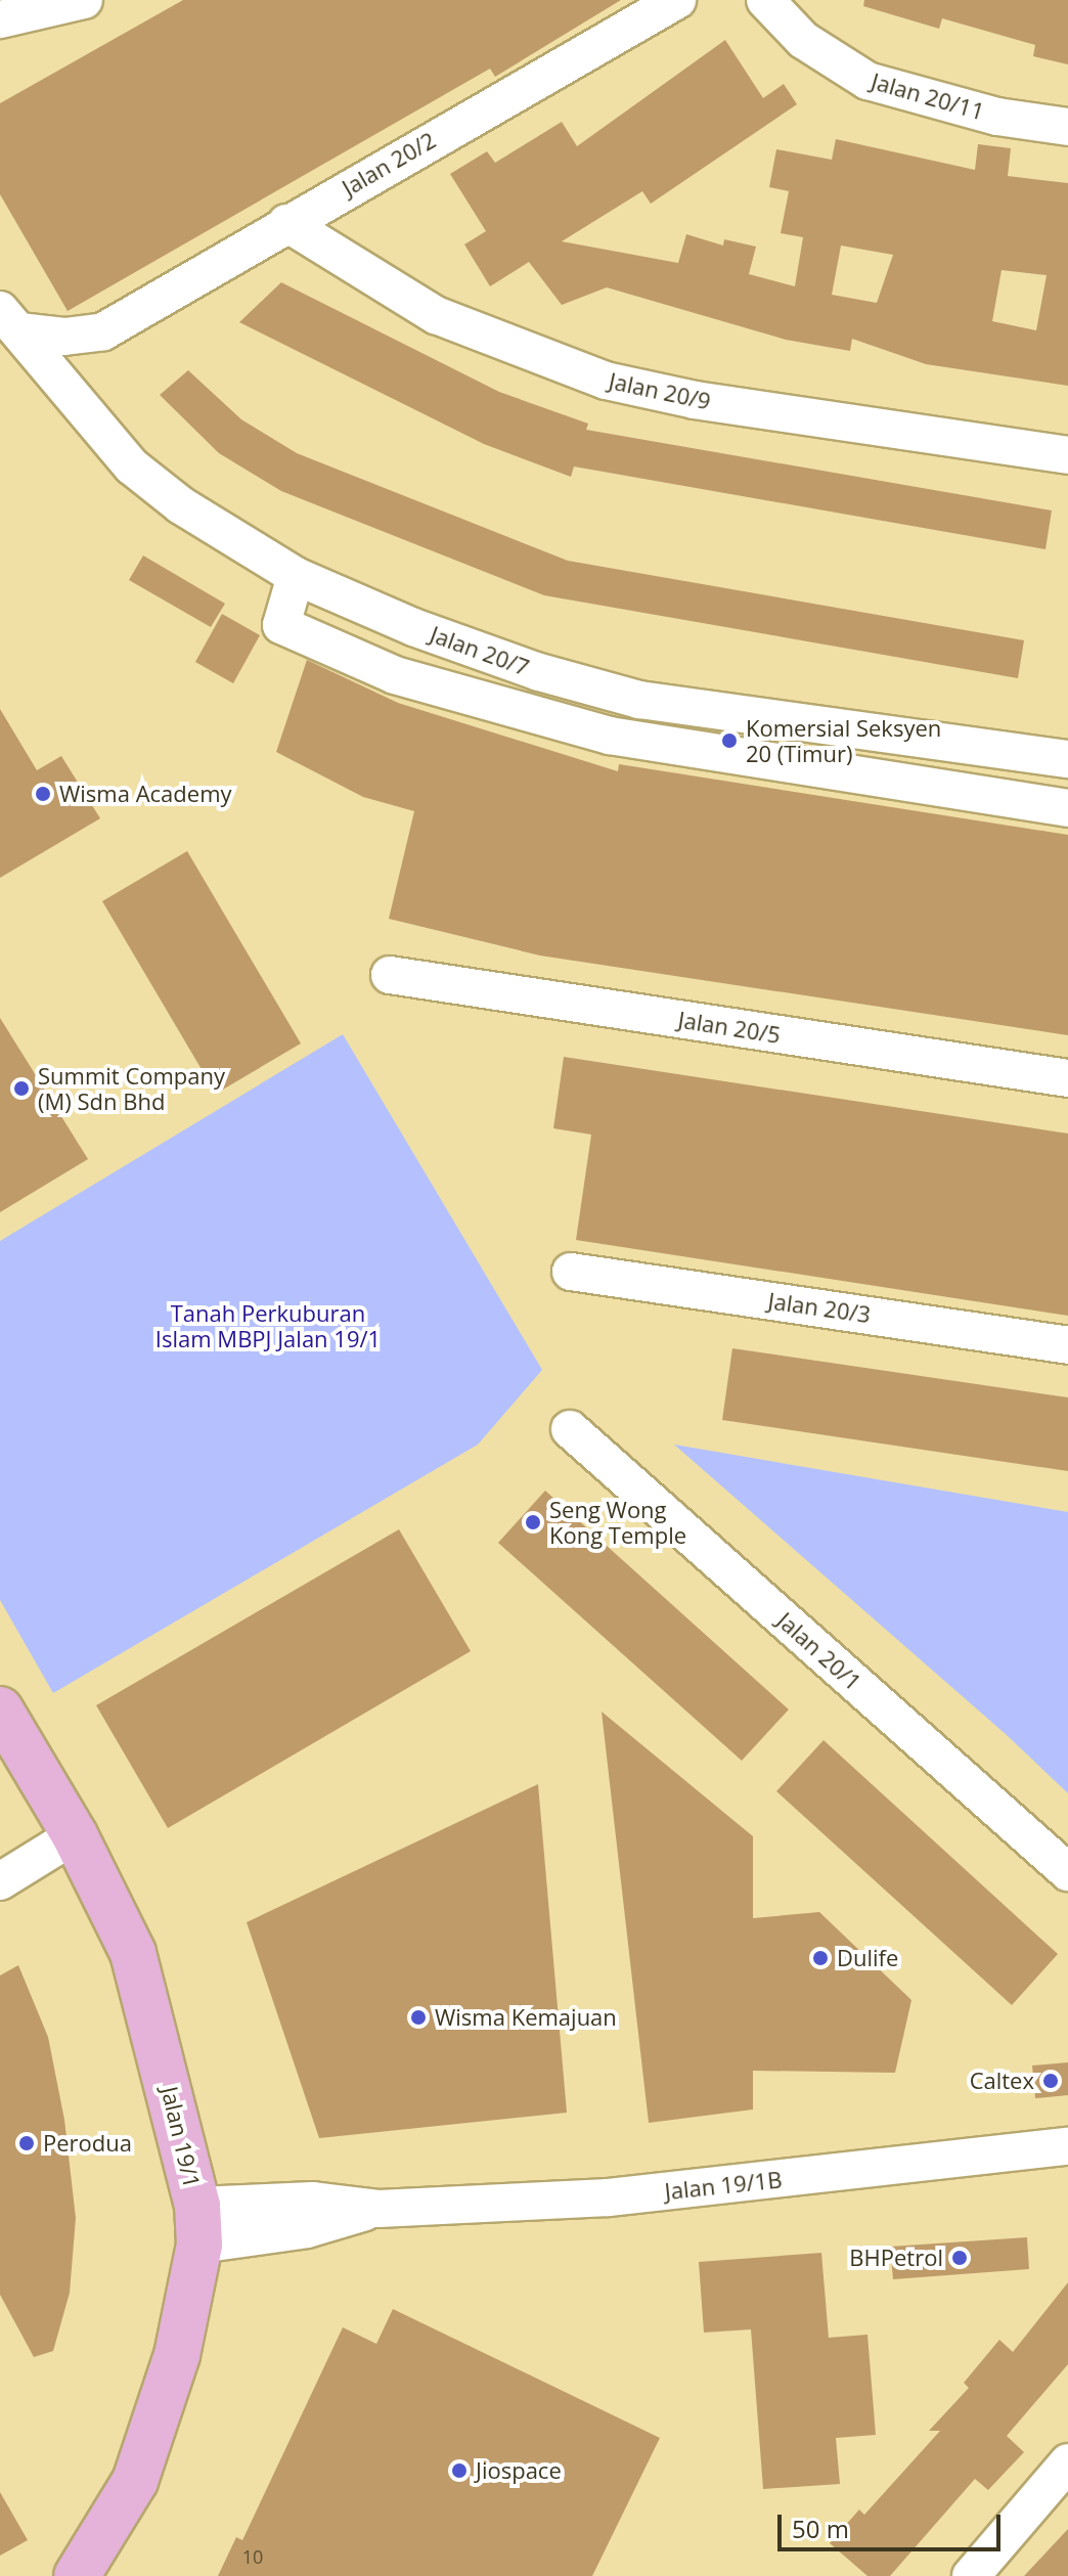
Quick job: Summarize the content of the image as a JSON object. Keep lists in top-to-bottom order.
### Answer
{
  "streets": {
    "main road": ["Jalan 19/1"],
    "street": [
      "Jalan 20/11",
      "Jalan 20/2",
      "Jalan 20/9",
      "Jalan 20/7",
      "Jalan 20/5",
      "Jalan 20/3",
      "Jalan 20/1",
      "Jalan 19/1B"
    ]
  },
  "crossings": [
    ["Jalan 20/2", "Jalan 20/9"],
    ["Jalan 20/2", "Jalan 20/7"],
    ["Jalan 19/1", "Jalan 19/1B"]
  ],
  "parks": ["Tanah Perkuburan Islam MBPJ Jalan 19/1"],
  "places": [
    "Komersial Seksyen 20 (Timur)",
    "Wisma Academy",
    "Summit Company (M) Sdn Bhd",
    "Seng Wong Kong Temple",
    "Dulife",
    "Wisma Kemajuan",
    "Caltex",
    "Perodua",
    "BHPetrol",
    "Jiospace"
  ],
  "house_numbers": ["10"],
  "scale_bar": "50 m"
}
